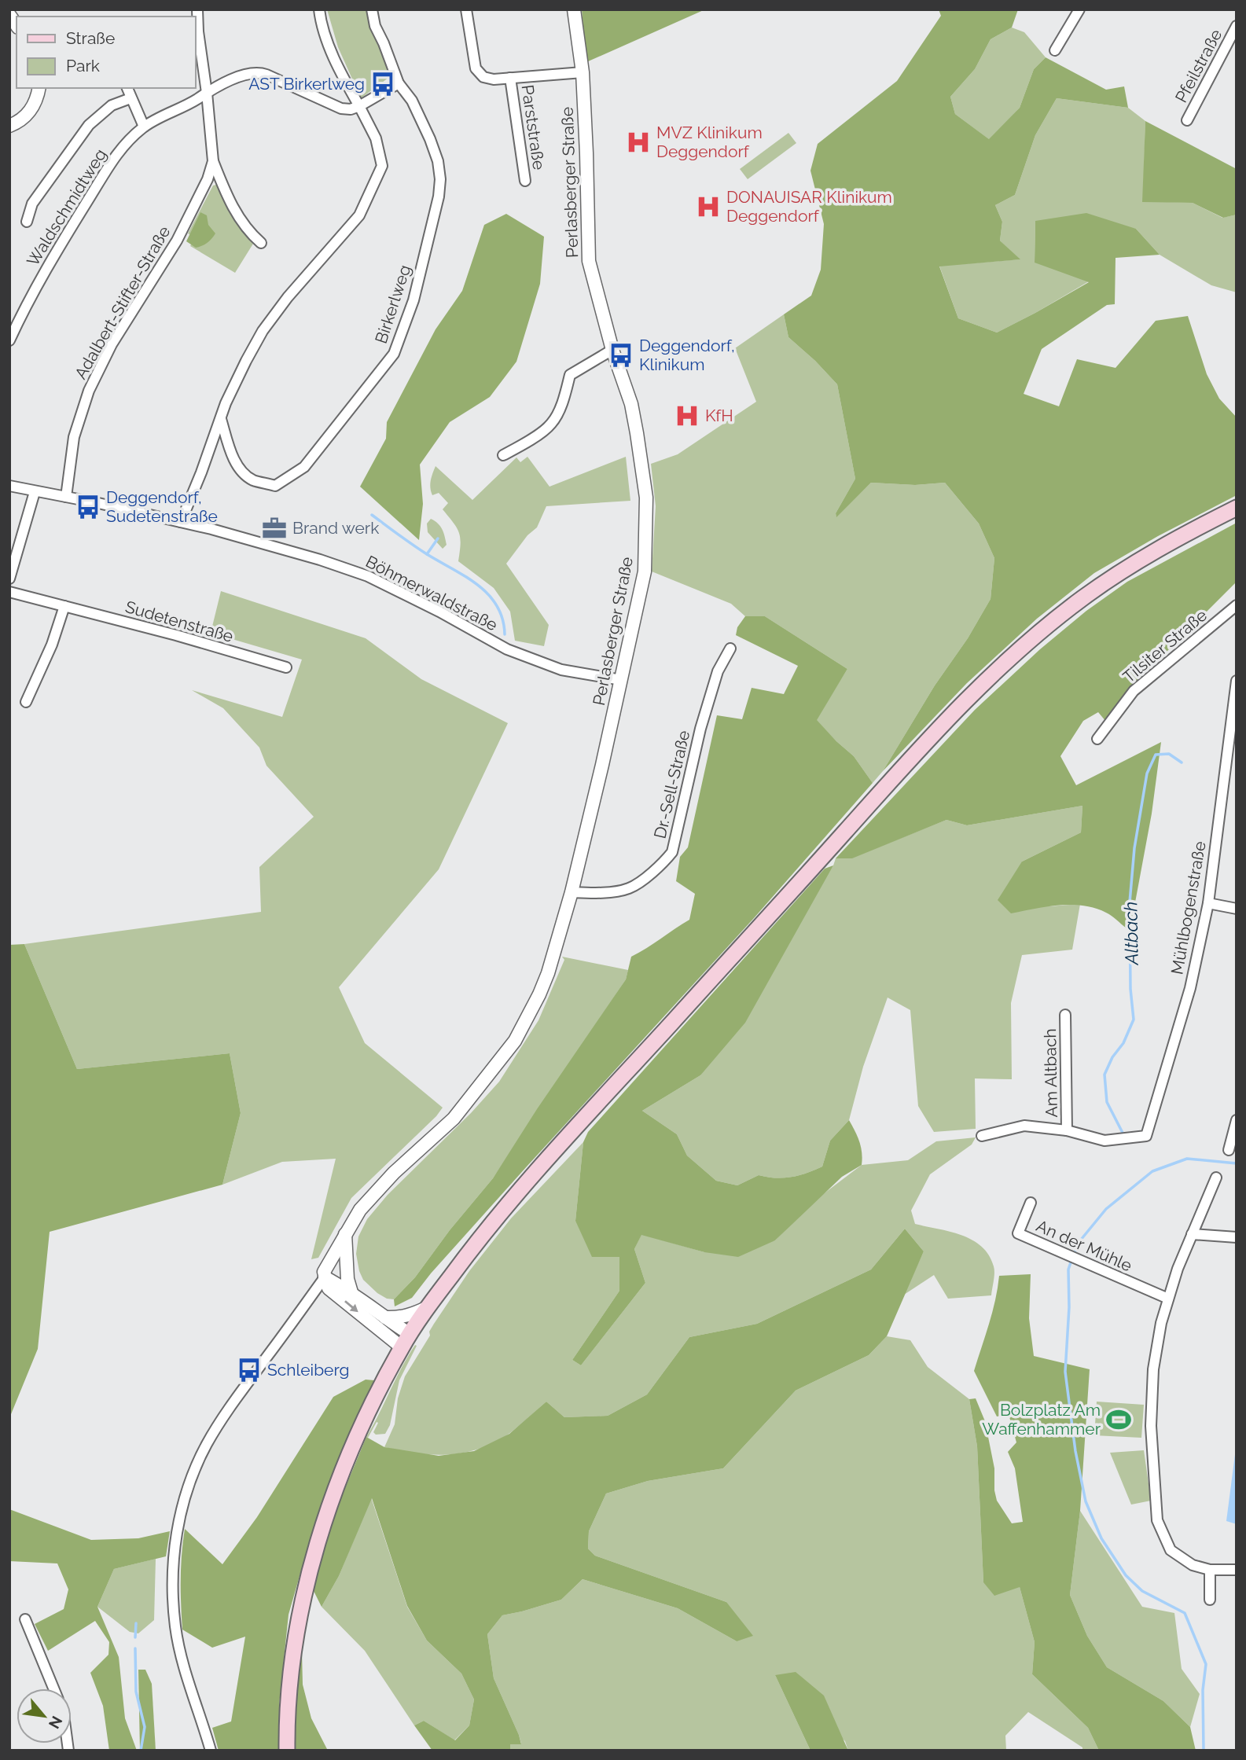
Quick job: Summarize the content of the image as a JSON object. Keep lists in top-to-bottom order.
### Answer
{
  "streets": {
    "street": [
      "Pfeilstraße",
      "Parststraße",
      "Perlasberger Straße",
      "Waldschmidtweg",
      "Adalbert-Stifter-Straße",
      "Birkerlweg",
      "Böhmerwaldstraße",
      "Sudetenstraße",
      "Tilsiter Straße",
      "Dr.-Sell-Straße",
      "Mühlbogenstraße",
      "Am Altbach",
      "An der Mühle"
    ]
  },
  "crossings": [
    ["Parststraße", "Perlasberger Straße"],
    ["Perlasberger Straße", "Böhmerwaldstraße"],
    ["Perlasberger Straße", "Dr.-Sell-Straße"],
    ["Waldschmidtweg", "Adalbert-Stifter-Straße"],
    ["Adalbert-Stifter-Straße", "Böhmerwaldstraße"],
    ["Mühlbogenstraße", "Am Altbach"]
  ],
  "water": ["Altbach"],
  "places": {
    "bus stop": [
      "AST Birkerlweg",
      "Deggendorf, Klinikum",
      "Deggendorf, Sudetenstraße",
      "Schleiberg"
    ],
    "hospital": ["MVZ Klinikum Deggendorf", "DONAUISAR Klinikum Deggendorf", "KfH"],
    "office": ["Brand werk"],
    "sports": ["Bolzplatz Am Waffenhammer"]
  },
  "legend": ["Straße", "Park"],
  "north": "bottom right"
}
